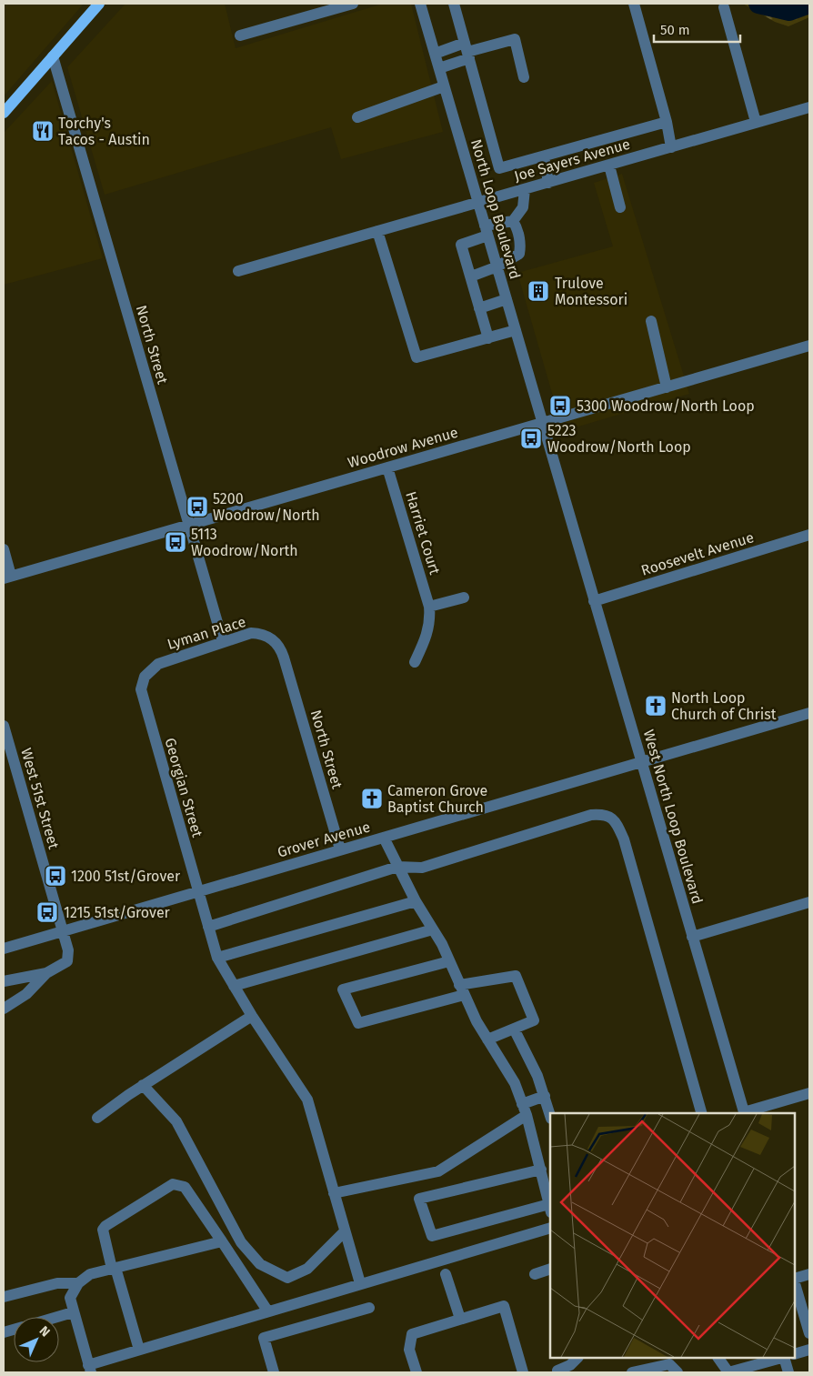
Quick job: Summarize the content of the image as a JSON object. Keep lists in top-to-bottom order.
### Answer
{
  "streets": {
    "street": [
      "Joe Sayers Avenue",
      "North Loop Boulevard",
      "North Street",
      "Woodrow Avenue",
      "Harriet Court",
      "Roosevelt Avenue",
      "Lyman Place",
      "Georgian Street",
      "West 51st Street",
      "West North Loop Boulevard",
      "Grover Avenue"
    ]
  },
  "crossings": [
    ["Joe Sayers Avenue", "North Loop Boulevard"],
    ["North Loop Boulevard", "Woodrow Avenue"],
    ["North Loop Boulevard", "West North Loop Boulevard"],
    ["North Street", "Woodrow Avenue"],
    ["North Street", "Lyman Place"],
    ["North Street", "Grover Avenue"],
    ["Woodrow Avenue", "Harriet Court"],
    ["Woodrow Avenue", "West North Loop Boulevard"],
    ["Roosevelt Avenue", "West North Loop Boulevard"],
    ["Lyman Place", "Georgian Street"],
    ["Georgian Street", "Grover Avenue"],
    ["West 51st Street", "Grover Avenue"],
    ["West North Loop Boulevard", "Grover Avenue"]
  ],
  "places": {
    "restaurant": ["Torchy's Tacos - Austin"],
    "building": ["Trulove Montessori"],
    "bus stop": [
      "5300 Woodrow/North Loop",
      "5223 Woodrow/North Loop",
      "5200 Woodrow/North",
      "5113 Woodrow/North",
      "1200 51st/Grover",
      "1215 51st/Grover"
    ],
    "church": ["North Loop Church of Christ", "Cameron Grove Baptist Church"]
  },
  "scale_bar": "50 m",
  "north": "top right"
}
